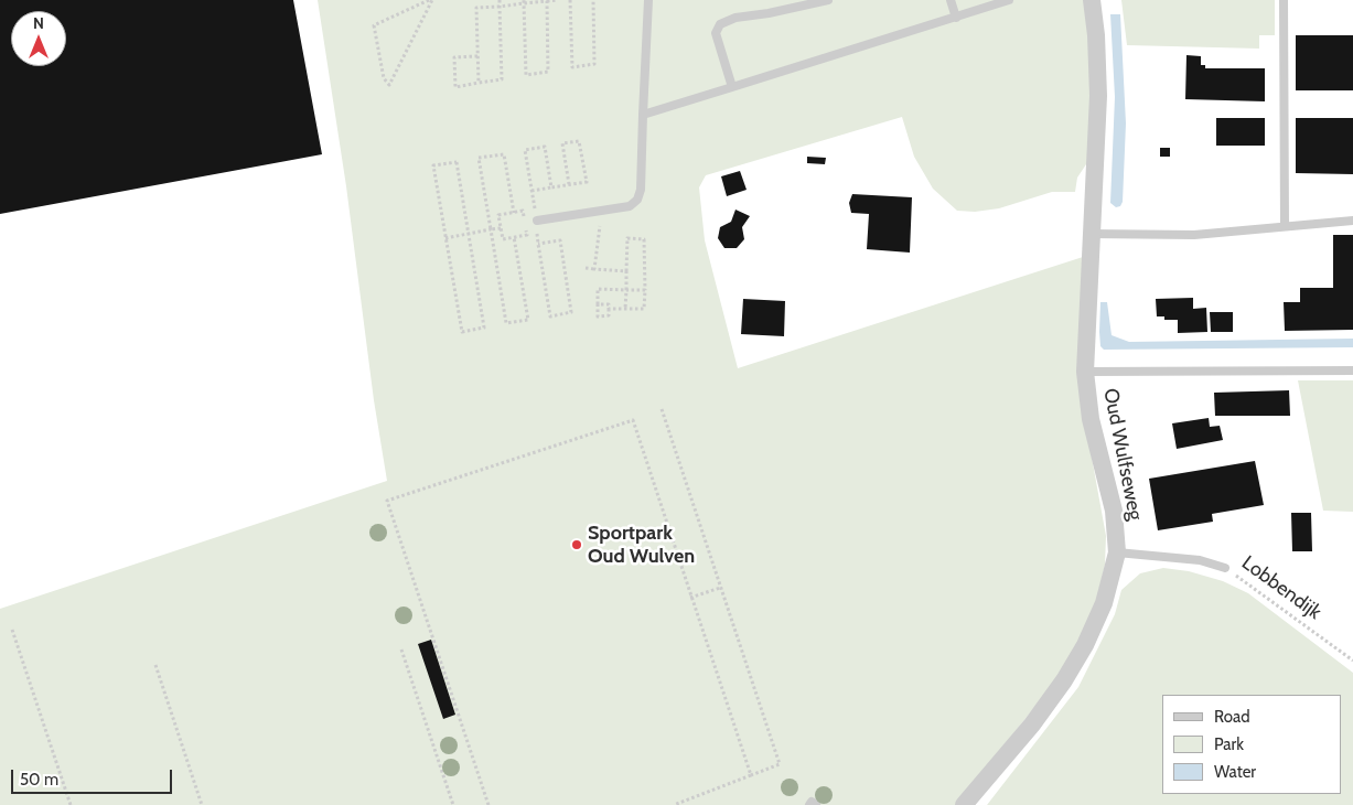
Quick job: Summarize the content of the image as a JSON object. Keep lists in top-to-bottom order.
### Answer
{
  "streets": {
    "street": ["Oud Wulfseweg"],
    "lane": ["Lobbendijk"]
  },
  "crossings": [
    ["Oud Wulfseweg", "Lobbendijk"]
  ],
  "places": ["Sportpark Oud Wulven"],
  "legend": ["Road", "Park", "Water"],
  "scale_bar": "50 m",
  "north": "top"
}
